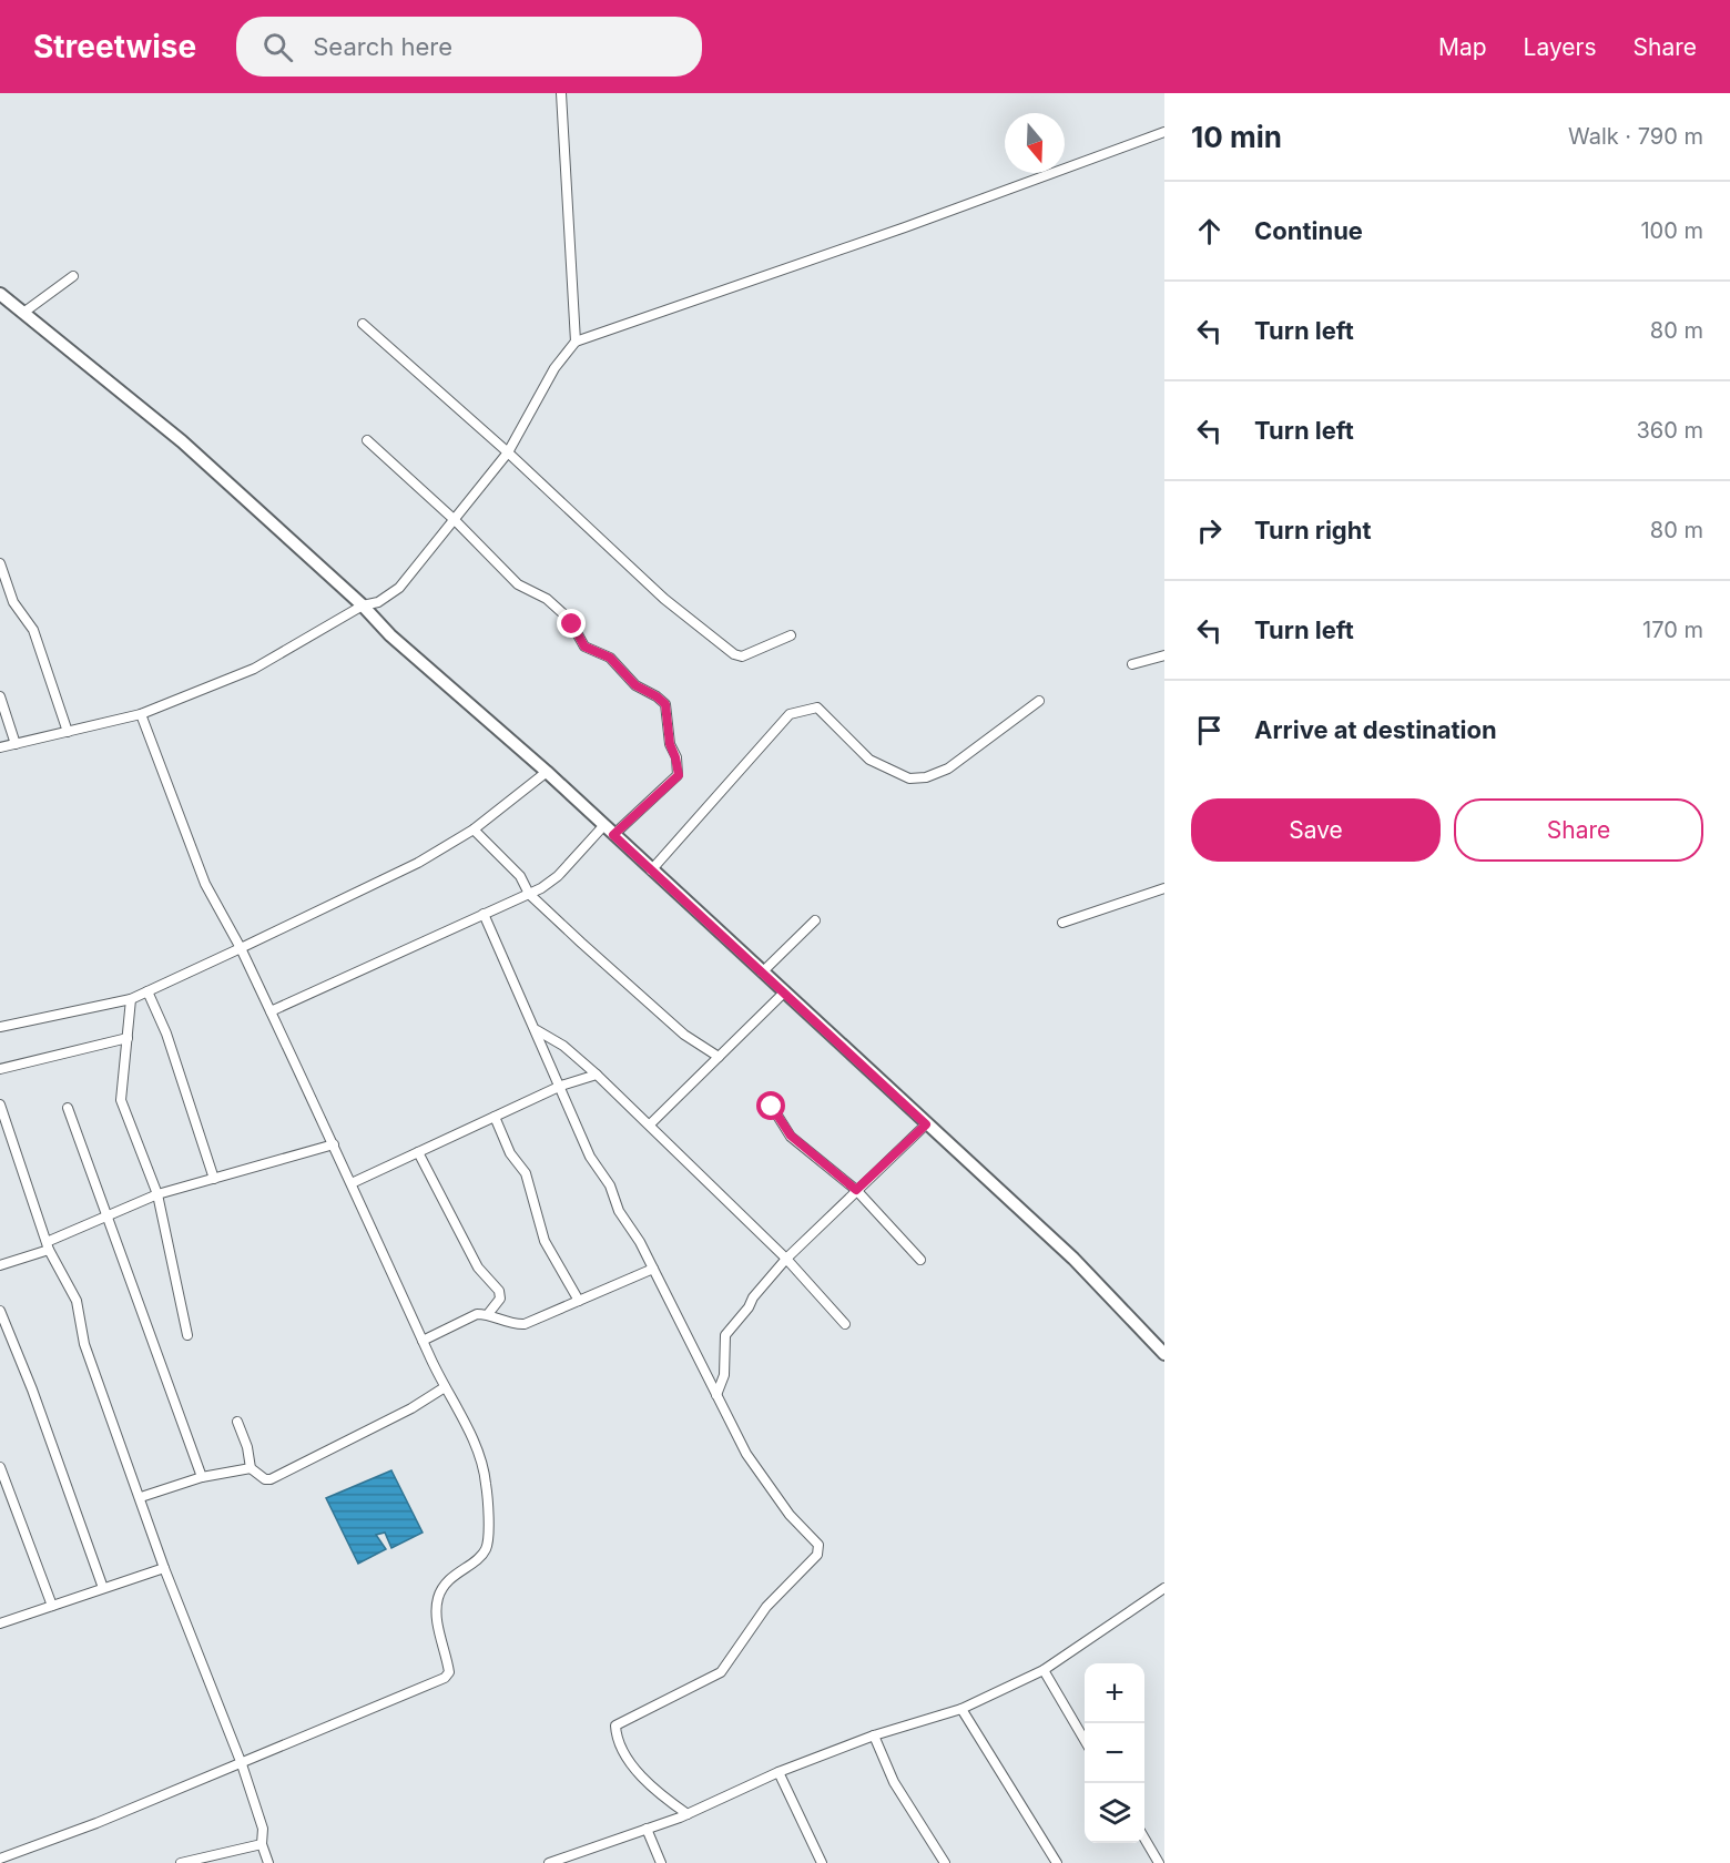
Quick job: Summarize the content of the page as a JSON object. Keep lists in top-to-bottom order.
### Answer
{
  "north": "bottom",
  "page": {
    "header": "Streetwise",
    "search": "Search here",
    "nav": ["Map", "Layers", "Share"],
    "heading": ["10 min", "Walk · 790 m"],
    "list": [
      ["Continue", "100 m"],
      ["Turn left", "80 m"],
      ["Turn left", "360 m"],
      ["Turn right", "80 m"],
      ["Turn left", "170 m"],
      "Arrive at destination"
    ],
    "buttons": ["Save", "Share"],
    "map_buttons": ["+", "−"]
  }
}
